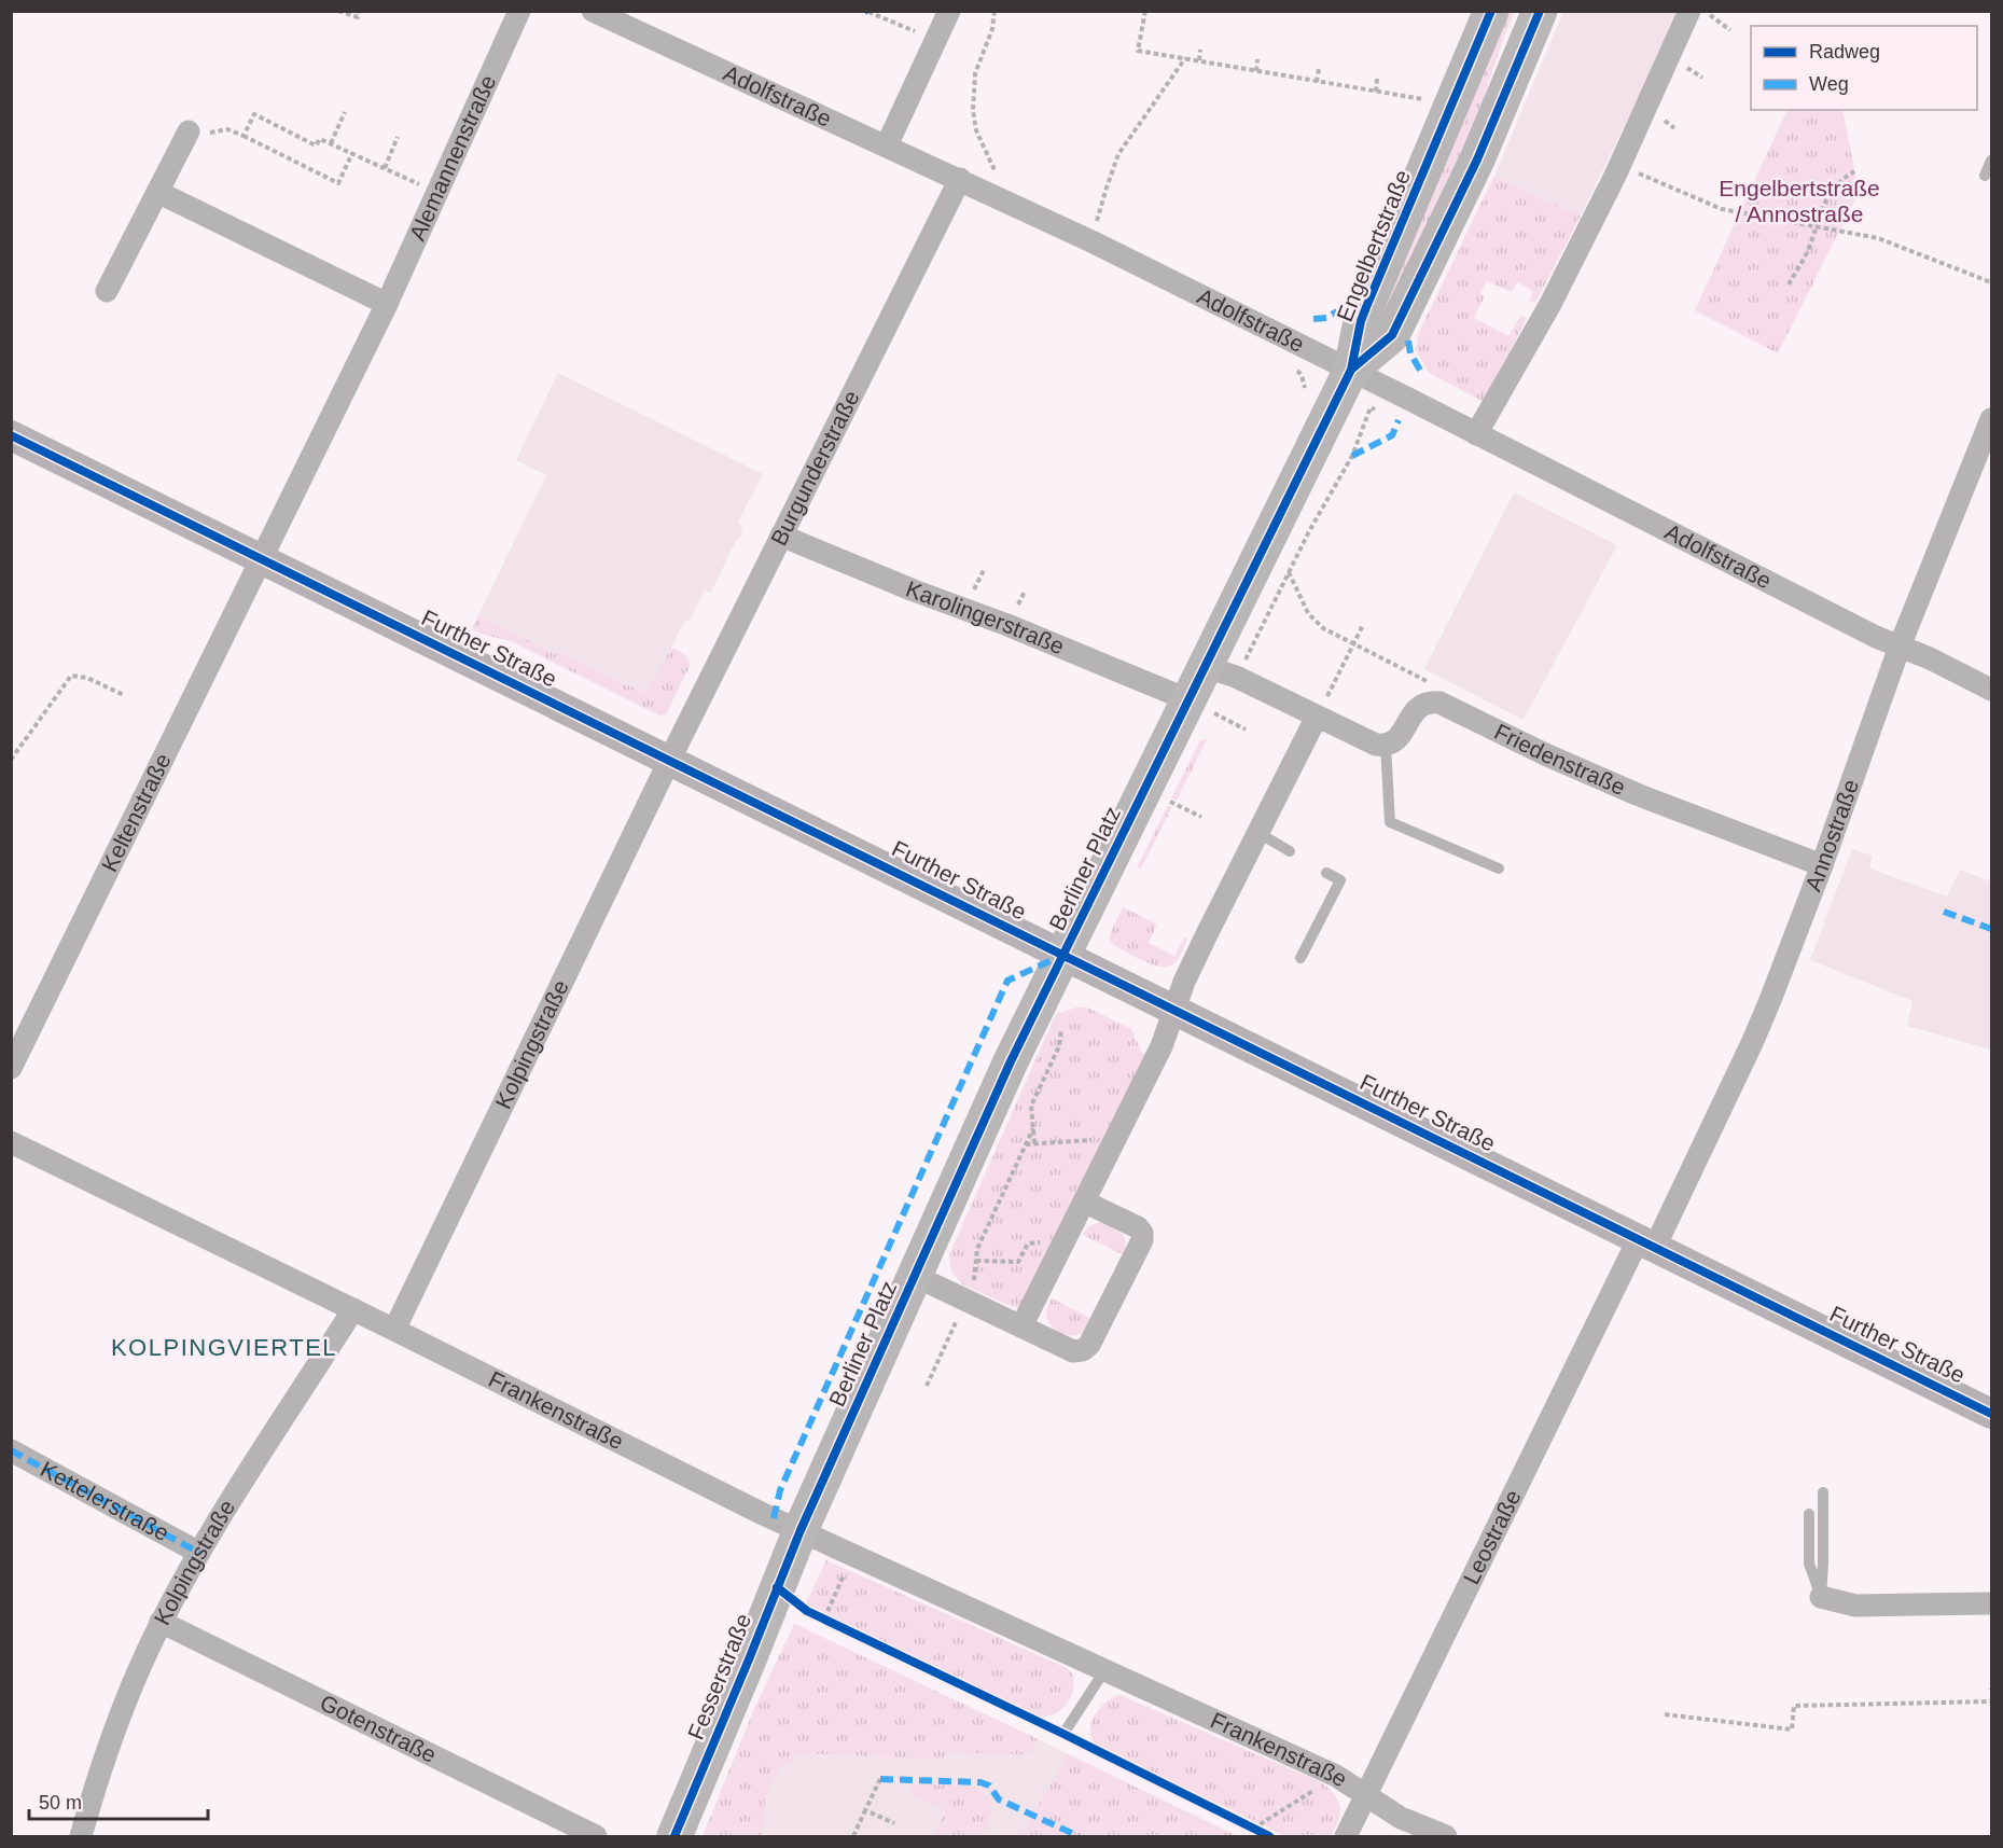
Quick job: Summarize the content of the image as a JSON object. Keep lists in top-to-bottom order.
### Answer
{
  "streets": {
    "main road": [
      "Engelbertstraße",
      "Further Straße",
      "Berliner Platz",
      "Fesserstraße"
    ],
    "street": [
      "Adolfstraße",
      "Alemannenstraße",
      "Burgunderstraße",
      "Karolingerstraße",
      "Friedenstraße",
      "Keltenstraße",
      "Annostraße",
      "Kolpingstraße",
      "Frankenstraße",
      "Kettelerstraße",
      "Leostraße",
      "Gotenstraße"
    ]
  },
  "crossings": [
    ["Adolfstraße", "Engelbertstraße"],
    ["Adolfstraße", "Burgunderstraße"],
    ["Adolfstraße", "Annostraße"],
    ["Adolfstraße", "Berliner Platz"],
    ["Alemannenstraße", "Further Straße"],
    ["Alemannenstraße", "Keltenstraße"],
    ["Engelbertstraße", "Berliner Platz"],
    ["Burgunderstraße", "Karolingerstraße"],
    ["Burgunderstraße", "Further Straße"],
    ["Burgunderstraße", "Kolpingstraße"],
    ["Karolingerstraße", "Berliner Platz"],
    ["Further Straße", "Keltenstraße"],
    ["Further Straße", "Annostraße"],
    ["Further Straße", "Berliner Platz"],
    ["Further Straße", "Kolpingstraße"],
    ["Further Straße", "Leostraße"],
    ["Friedenstraße", "Annostraße"],
    ["Annostraße", "Leostraße"],
    ["Berliner Platz", "Frankenstraße"],
    ["Berliner Platz", "Fesserstraße"],
    ["Kolpingstraße", "Frankenstraße"],
    ["Kolpingstraße", "Kettelerstraße"],
    ["Kolpingstraße", "Gotenstraße"],
    ["Frankenstraße", "Leostraße"],
    ["Frankenstraße", "Fesserstraße"]
  ],
  "districts": ["KOLPINGVIERTEL"],
  "parks": ["Engelbertstraße / Annostraße"],
  "legend": ["Radweg", "Weg"],
  "scale_bar": "50 m"
}
